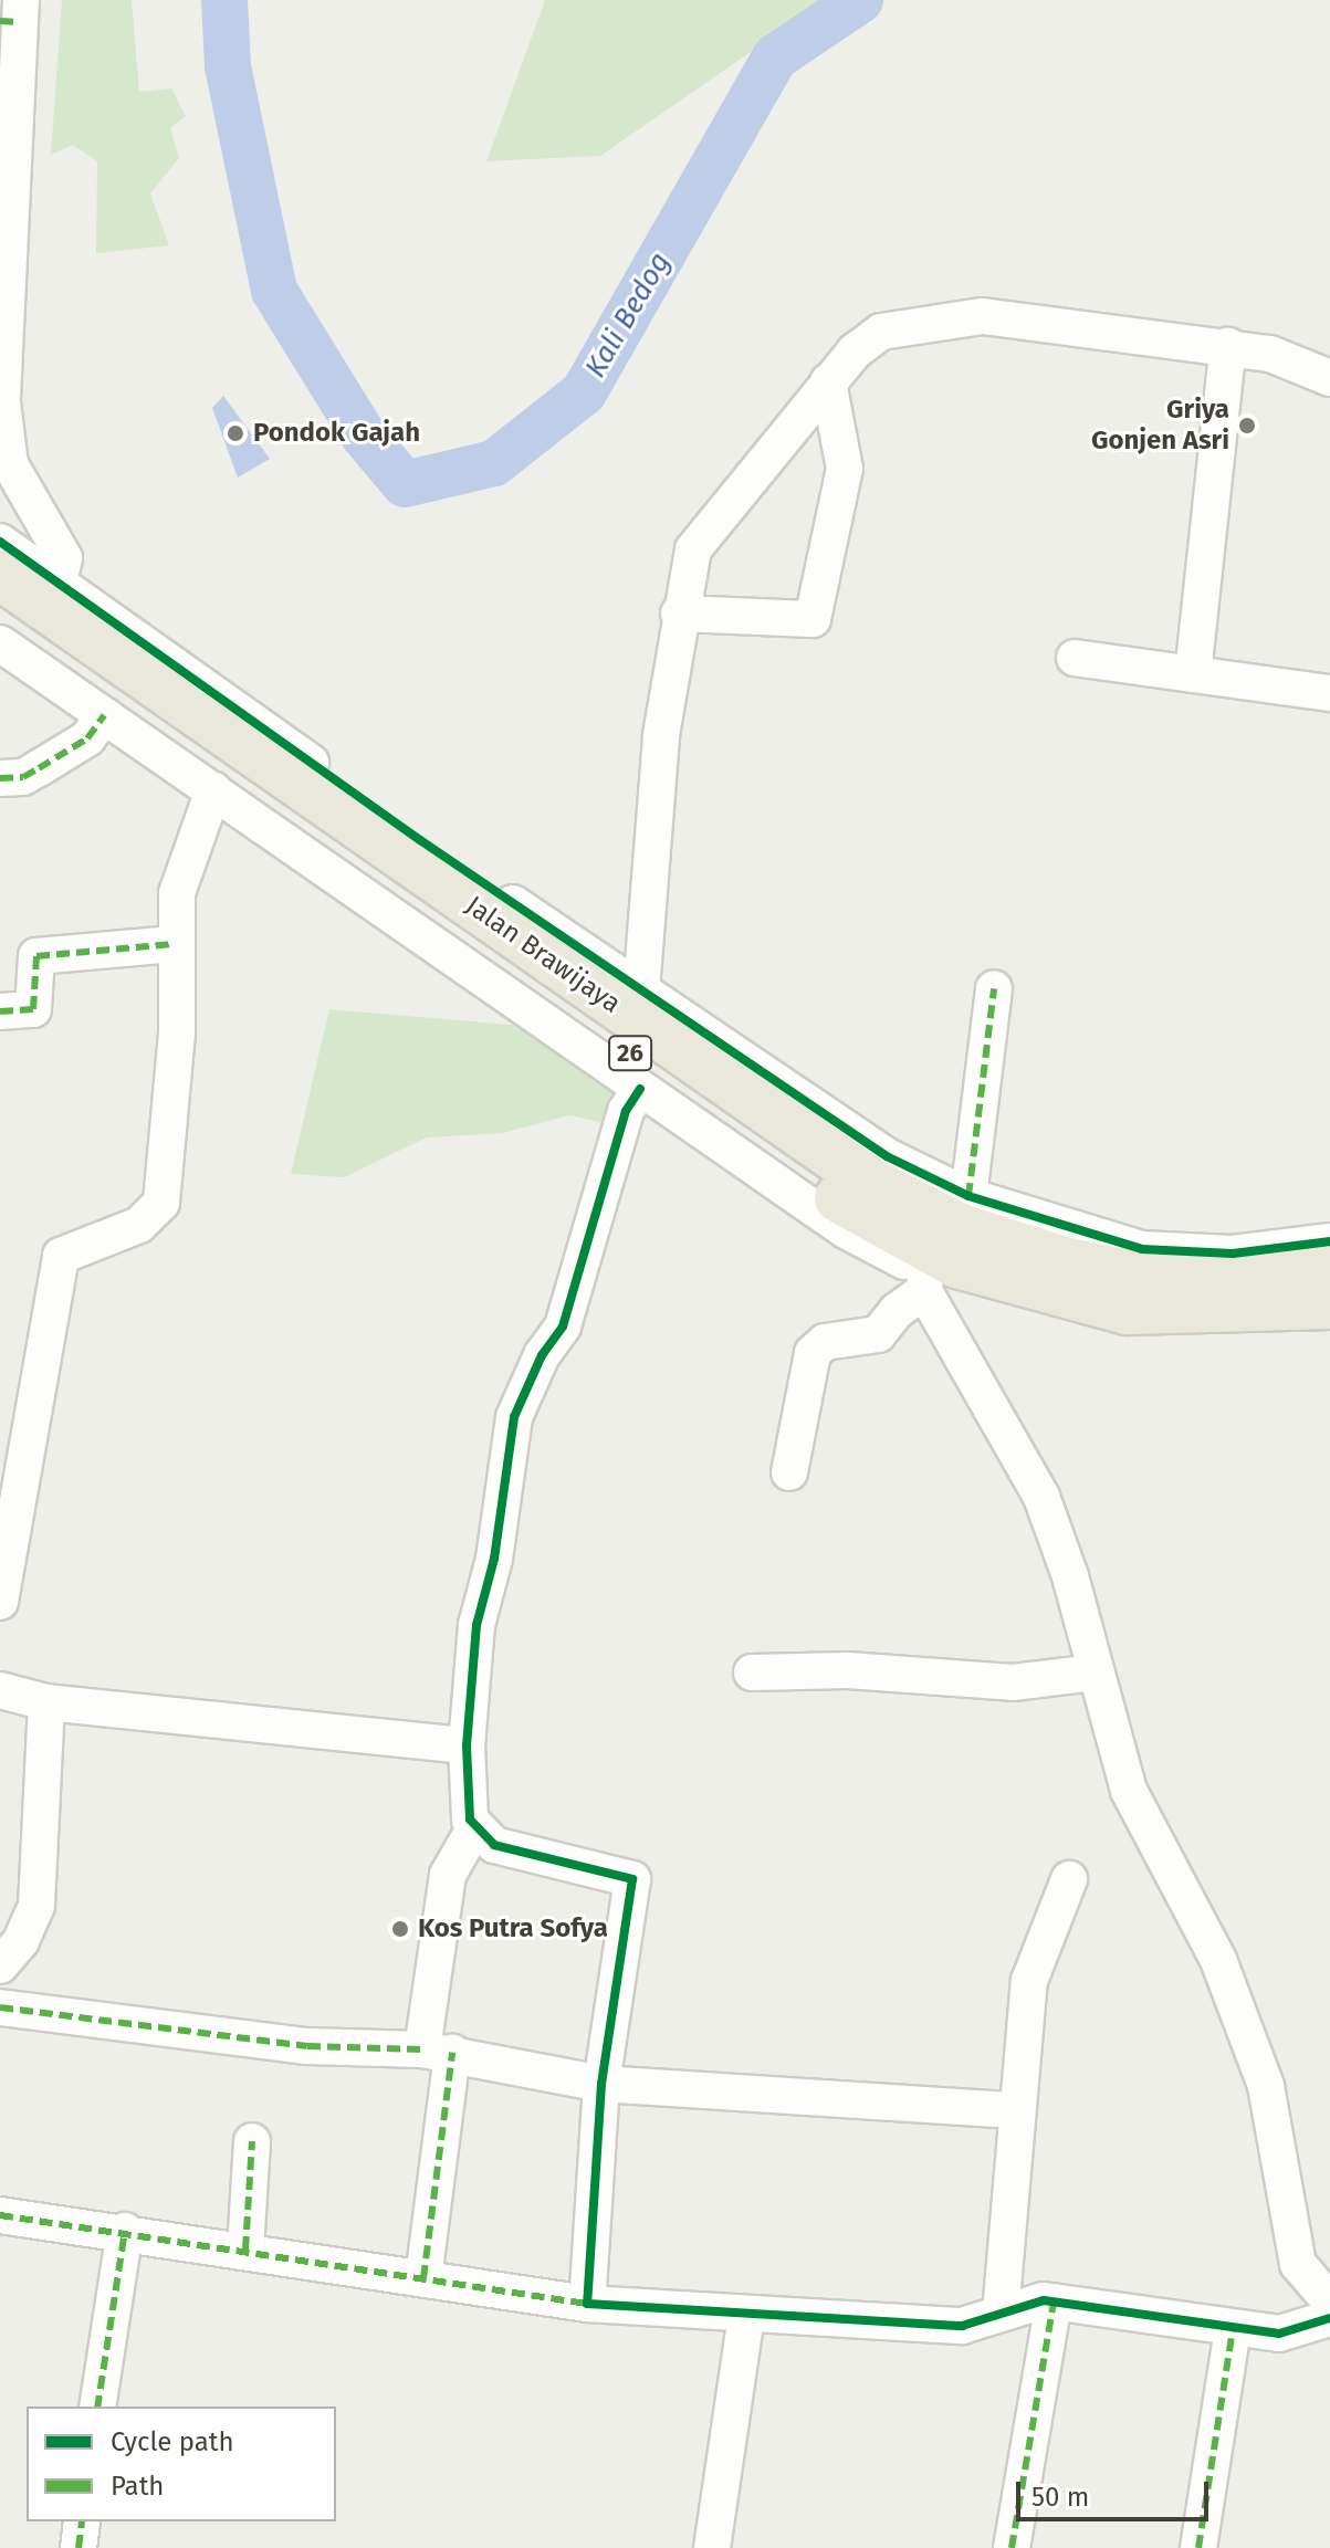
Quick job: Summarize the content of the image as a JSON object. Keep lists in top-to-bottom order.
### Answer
{
  "streets": {
    "highway": ["Jalan Brawijaya", "26"]
  },
  "water": ["Kali Bedog"],
  "places": ["Griya Gonjen Asri", "Pondok Gajah", "Kos Putra Sofya"],
  "legend": ["Cycle path", "Path"],
  "scale_bar": "50 m"
}
